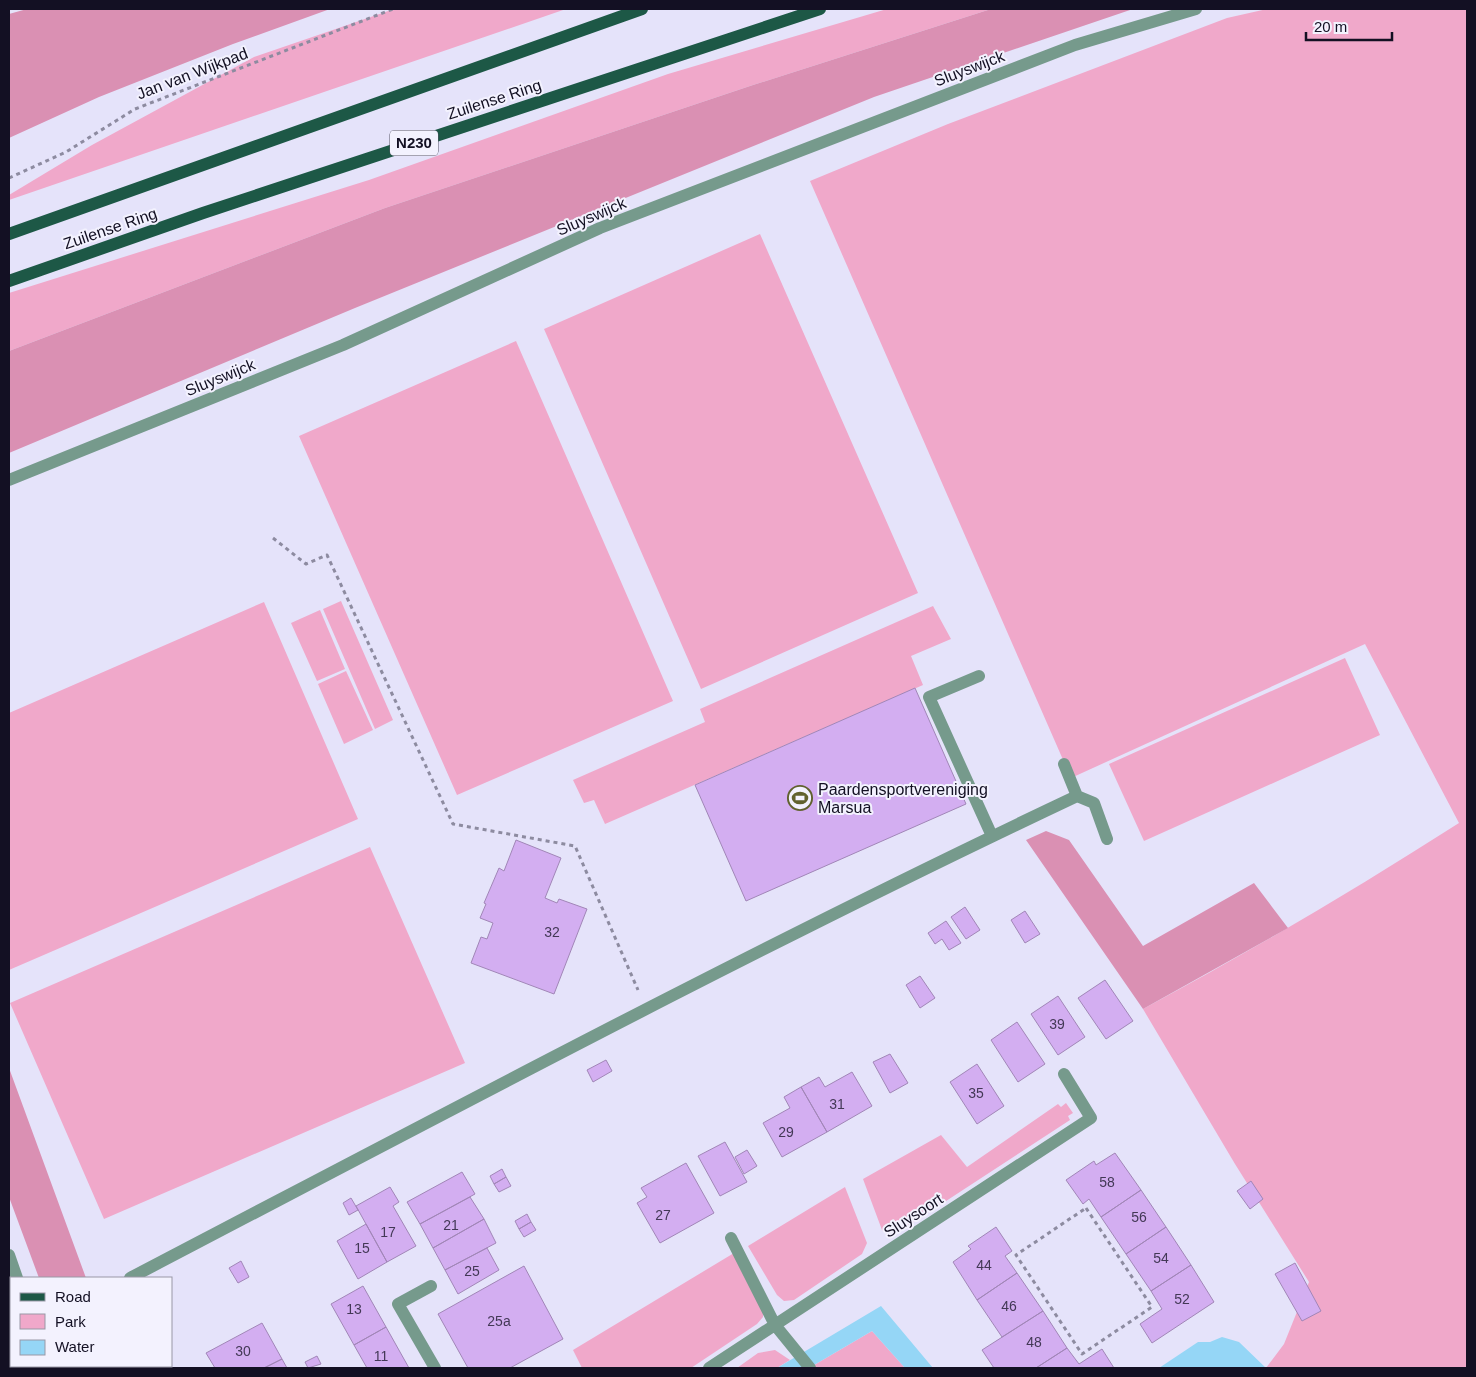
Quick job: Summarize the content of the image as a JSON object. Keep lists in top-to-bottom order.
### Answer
{
  "streets": {
    "main road": ["Zuilense Ring", "N230"],
    "street": ["Sluyswijck", "Sluysoort"],
    "path": ["Jan van Wijkpad"]
  },
  "places": {
    "sports": ["Paardensportvereniging Marsua"]
  },
  "house_numbers": [
    "32",
    "39",
    "35",
    "31",
    "29",
    "58",
    "27",
    "56",
    "21",
    "17",
    "15",
    "54",
    "44",
    "25",
    "52",
    "46",
    "13",
    "25a",
    "48",
    "30",
    "11"
  ],
  "legend": ["Road", "Park", "Water"],
  "scale_bar": "20 m"
}
